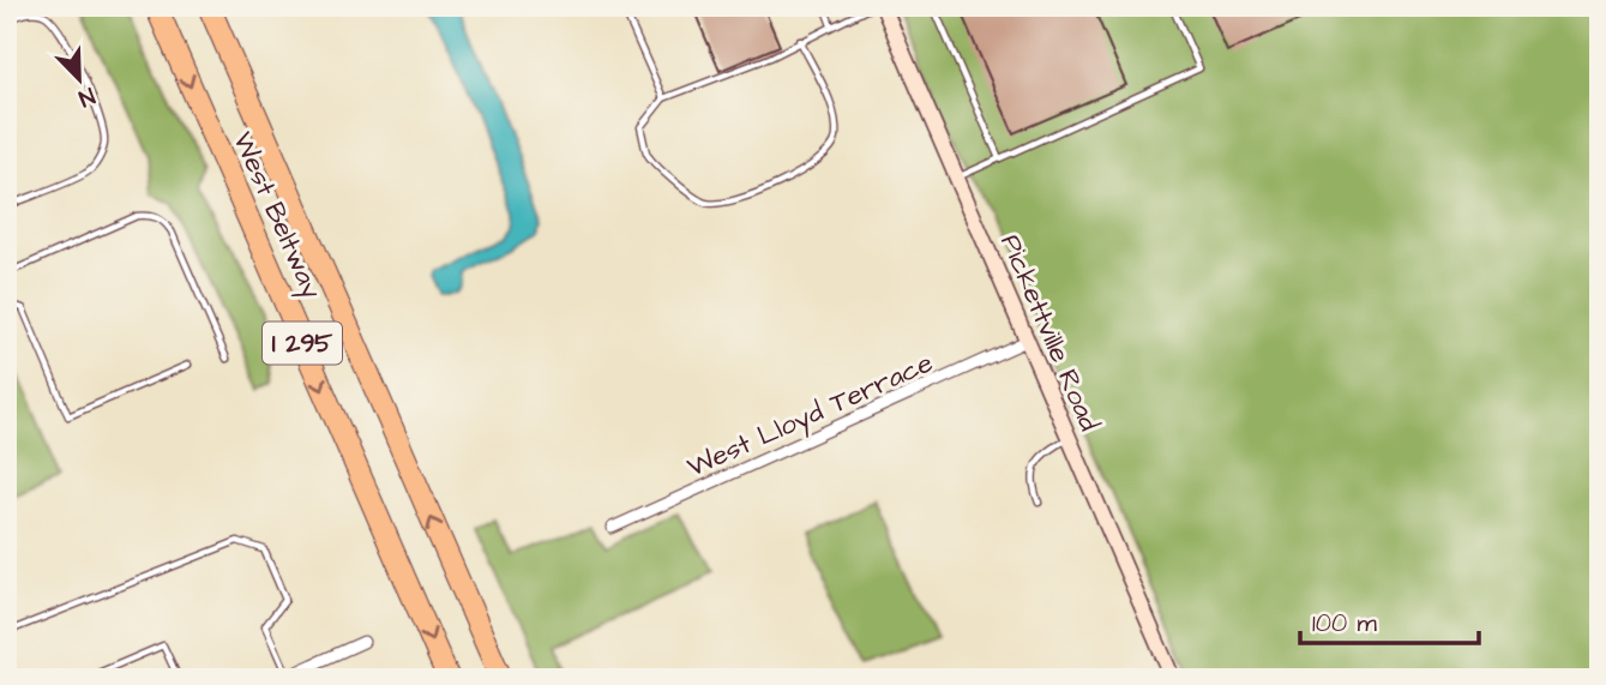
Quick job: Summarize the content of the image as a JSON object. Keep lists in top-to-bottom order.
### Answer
{
  "streets": {
    "highway": ["West Beltway", "I 295"],
    "street": ["Pickettville Road", "West Lloyd Terrace"]
  },
  "crossings": [
    ["Pickettville Road", "West Lloyd Terrace"]
  ],
  "scale_bar": "100 m",
  "north": "bottom right"
}
